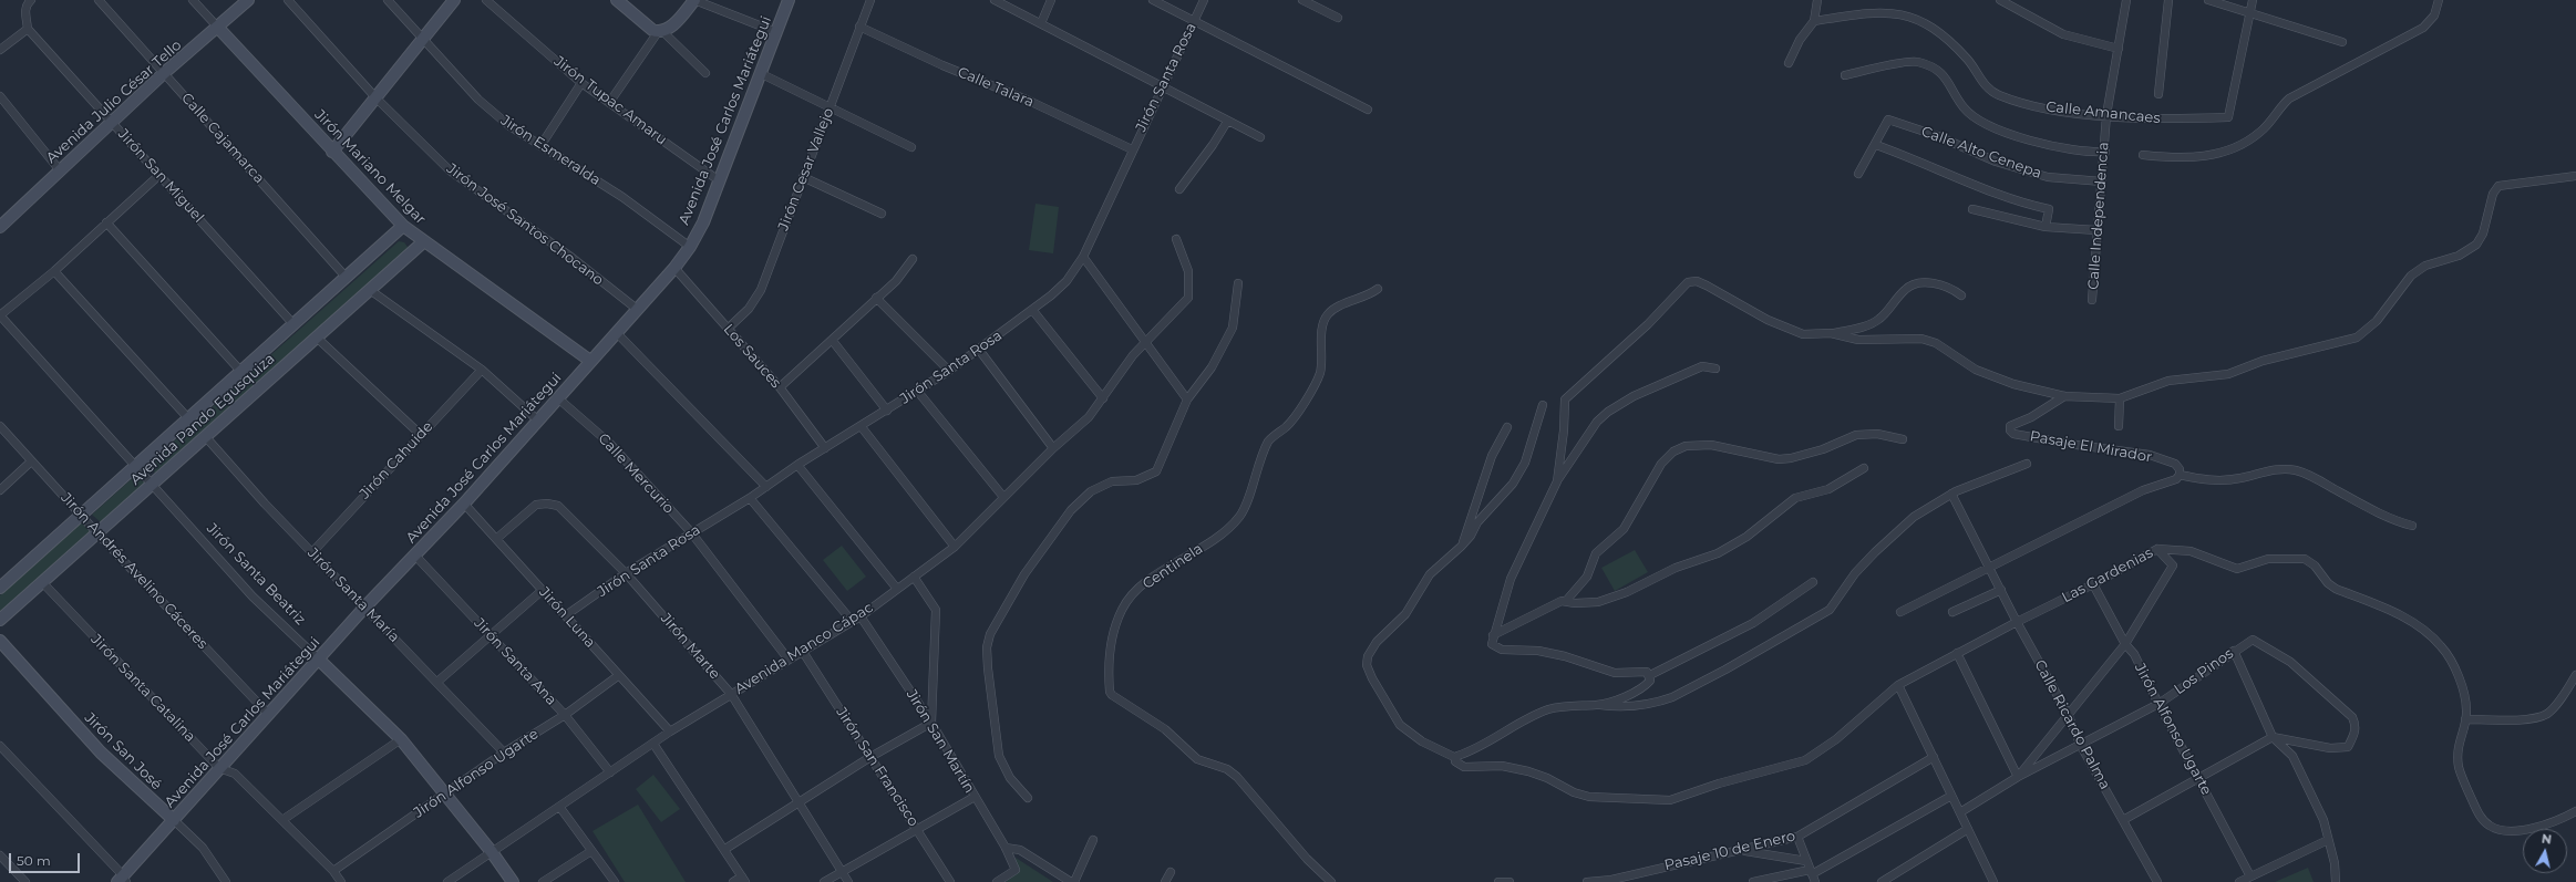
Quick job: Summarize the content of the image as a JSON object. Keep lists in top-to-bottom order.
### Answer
{
  "streets": {
    "street": [
      "Jirón Santa Rosa",
      "Calle Talara",
      "Jirón Tupac Amaru",
      "Avenida Julio César Tello",
      "Calle Amancaes",
      "Avenida José Carlos Mariátegui",
      "Calle Cajamarca",
      "Jirón Esmeralda",
      "Calle Alto Cenepa",
      "Jirón Mariano Melgar",
      "Jirón Cesar Vallejo",
      "Jirón San Miguel",
      "Calle Independencia",
      "Jirón José Santos Chocano",
      "Los Sauces",
      "Avenida Pando Egusquiza",
      "Pasaje El Mirador",
      "Jirón Cahuide",
      "Calle Mercurio",
      "Centinela",
      "Jirón Andrés Avelino Cáceres",
      "Jirón Santa Beatriz",
      "Las Gardenias",
      "Jirón Santa María",
      "Jirón Luna",
      "Jirón Marte",
      "Avenida Manco Cápac",
      "Jirón Santa Ana",
      "Los Pinos",
      "Jirón Santa Catalina",
      "Calle Ricardo Palma",
      "Jirón Alfonso Ugarte",
      "Jirón San Martín",
      "Jirón San José",
      "Jirón San Francisco",
      "Pasaje 10 de Enero"
    ]
  },
  "crossings": [
    ["Jirón Santa Rosa", "Calle Talara"],
    ["Jirón Santa Rosa", "Los Sauces"],
    ["Jirón Santa Rosa", "Calle Mercurio"],
    ["Jirón Santa Rosa", "Jirón Luna"],
    ["Jirón Santa Rosa", "Jirón Marte"],
    ["Calle Talara", "Jirón Cesar Vallejo"],
    ["Jirón Tupac Amaru", "Avenida José Carlos Mariátegui"],
    ["Avenida Julio César Tello", "Calle Cajamarca"],
    ["Avenida Julio César Tello", "Jirón Mariano Melgar"],
    ["Avenida Julio César Tello", "Jirón San Miguel"],
    ["Calle Amancaes", "Calle Independencia"],
    ["Avenida José Carlos Mariátegui", "Jirón Esmeralda"],
    ["Avenida José Carlos Mariátegui", "Jirón Mariano Melgar"],
    ["Avenida José Carlos Mariátegui", "Jirón José Santos Chocano"],
    ["Avenida José Carlos Mariátegui", "Los Sauces"],
    ["Avenida José Carlos Mariátegui", "Calle Mercurio"],
    ["Avenida José Carlos Mariátegui", "Jirón Andrés Avelino Cáceres"],
    ["Avenida José Carlos Mariátegui", "Jirón Santa Beatriz"],
    ["Avenida José Carlos Mariátegui", "Jirón Santa María"],
    ["Avenida José Carlos Mariátegui", "Jirón Luna"],
    ["Avenida José Carlos Mariátegui", "Jirón Santa Ana"],
    ["Avenida José Carlos Mariátegui", "Jirón Santa Catalina"],
    ["Avenida José Carlos Mariátegui", "Jirón San José"],
    ["Calle Cajamarca", "Avenida Pando Egusquiza"],
    ["Calle Alto Cenepa", "Calle Independencia"],
    ["Jirón Mariano Melgar", "Avenida Pando Egusquiza"],
    ["Jirón Cesar Vallejo", "Los Sauces"],
    ["Jirón San Miguel", "Avenida Pando Egusquiza"],
    ["Avenida Pando Egusquiza", "Jirón Andrés Avelino Cáceres"],
    ["Avenida Pando Egusquiza", "Jirón Santa Beatriz"],
    ["Avenida Pando Egusquiza", "Jirón Santa María"],
    ["Avenida Pando Egusquiza", "Jirón Santa Catalina"],
    ["Pasaje El Mirador", "Calle Ricardo Palma"],
    ["Jirón Cahuide", "Jirón Santa María"],
    ["Calle Mercurio", "Avenida Manco Cápac"],
    ["Jirón Santa Beatriz", "Avenida Manco Cápac"],
    ["Jirón Santa Beatriz", "Jirón Alfonso Ugarte"],
    ["Las Gardenias", "Calle Ricardo Palma"],
    ["Las Gardenias", "Jirón Alfonso Ugarte"],
    ["Jirón Santa María", "Jirón Alfonso Ugarte"],
    ["Jirón Luna", "Jirón Marte"],
    ["Jirón Luna", "Avenida Manco Cápac"],
    ["Jirón Luna", "Jirón Alfonso Ugarte"],
    ["Jirón Marte", "Avenida Manco Cápac"],
    ["Avenida Manco Cápac", "Jirón Santa Ana"],
    ["Avenida Manco Cápac", "Jirón San Martín"],
    ["Avenida Manco Cápac", "Jirón San Francisco"],
    ["Jirón Santa Ana", "Jirón Alfonso Ugarte"],
    ["Los Pinos", "Calle Ricardo Palma"],
    ["Los Pinos", "Jirón Alfonso Ugarte"],
    ["Jirón Santa Catalina", "Jirón Alfonso Ugarte"]
  ],
  "scale_bar": "50 m",
  "north": "top"
}
